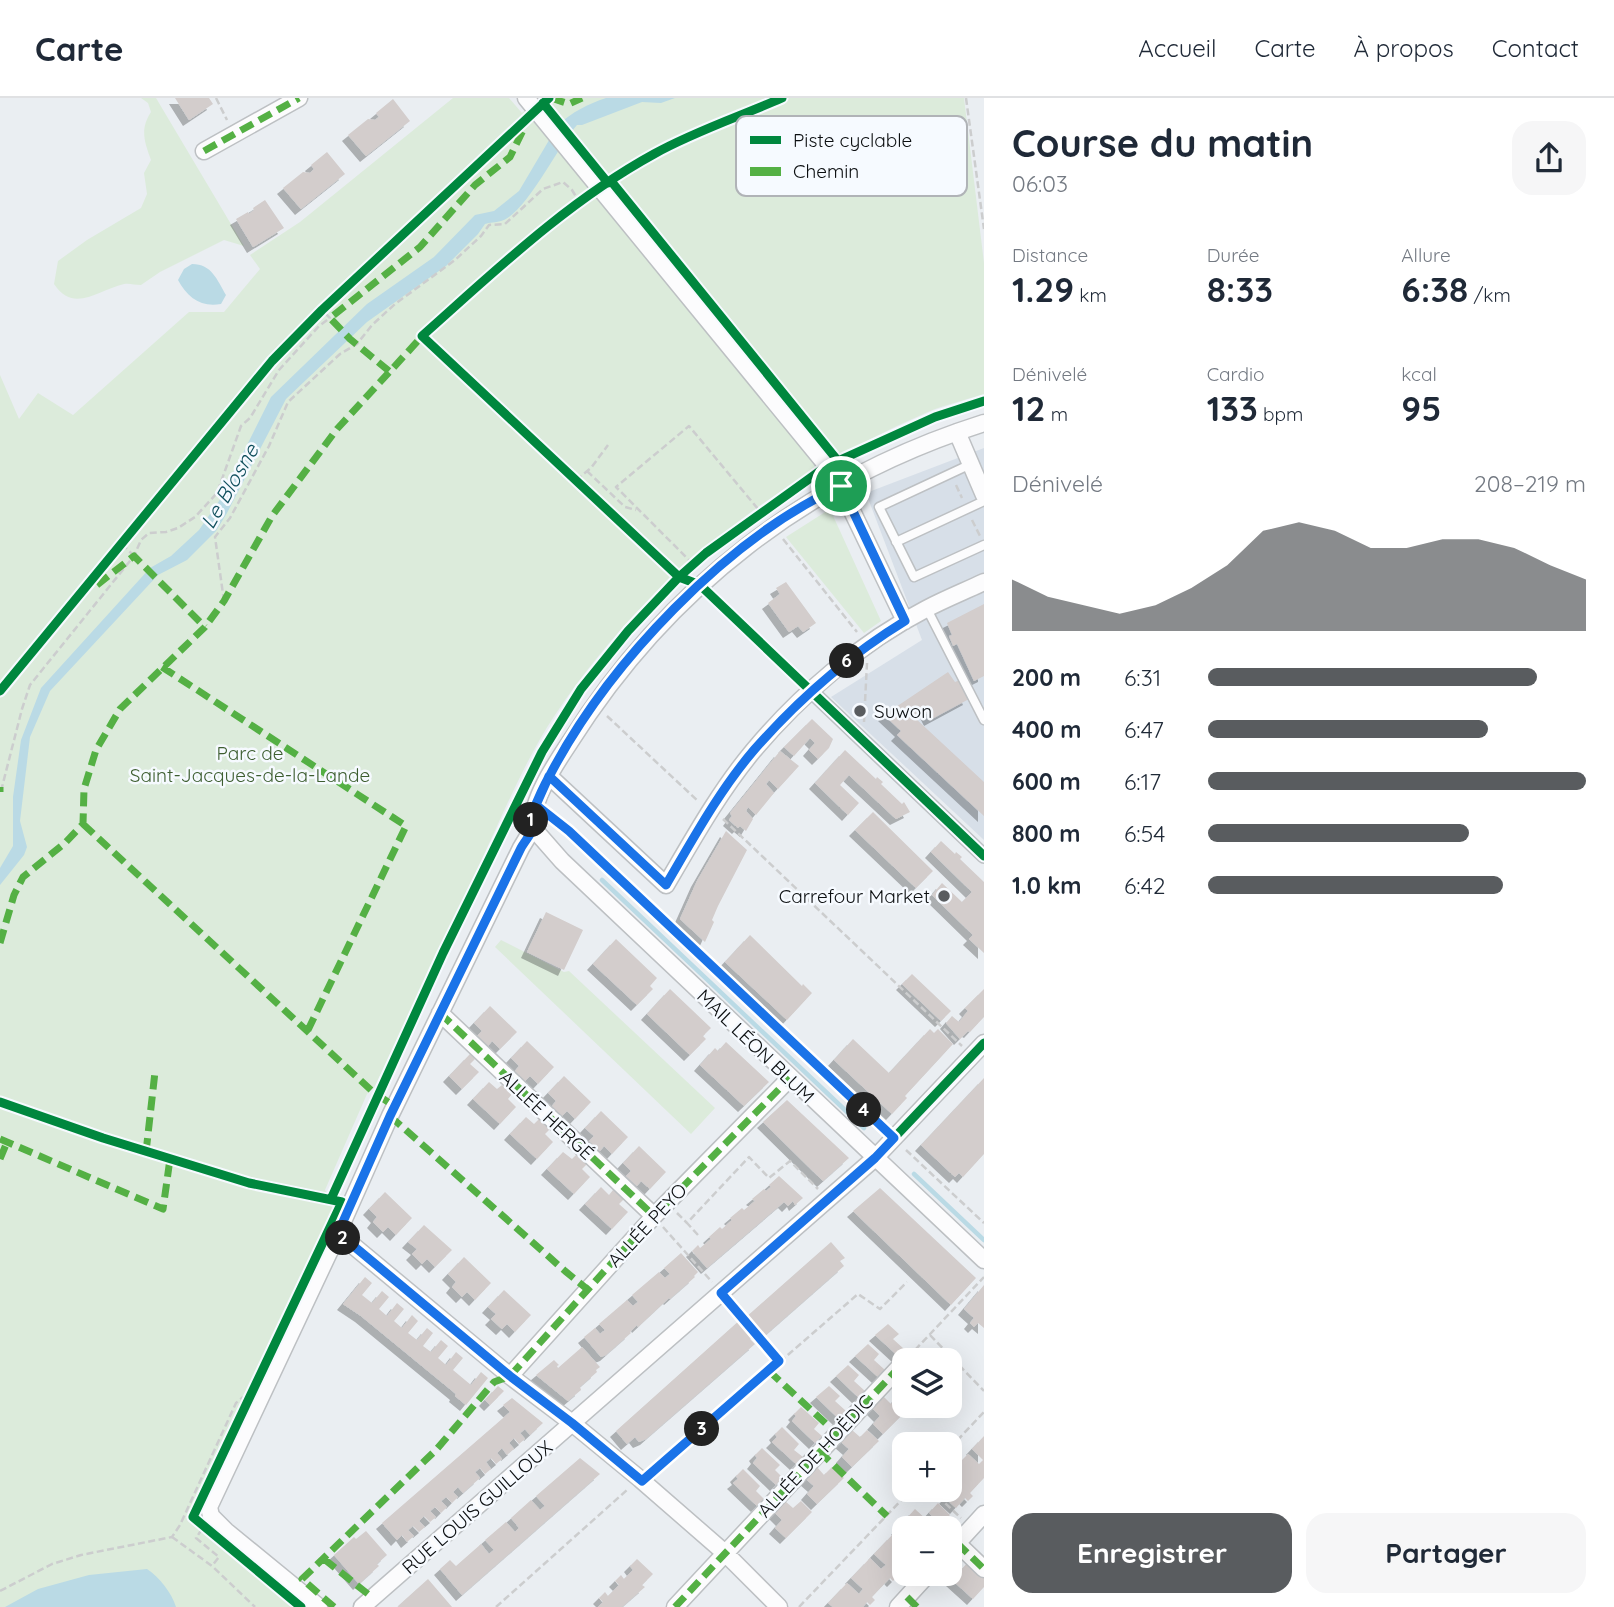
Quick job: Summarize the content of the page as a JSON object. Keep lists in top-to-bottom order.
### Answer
{
  "streets": {
    "street": [
      "MAIL LÉON BLUM",
      "ALLÉE HERGÉ",
      "ALLÉE PEYO",
      "ALLÉE DE HOËDIC",
      "RUE LOUIS GUILLOUX"
    ]
  },
  "crossings": [
    ["MAIL LÉON BLUM", "ALLÉE PEYO"],
    ["MAIL LÉON BLUM", "RUE LOUIS GUILLOUX"],
    ["ALLÉE HERGÉ", "ALLÉE PEYO"]
  ],
  "water": ["Le Blosne"],
  "parks": ["Parc de Saint-Jacques-de-la-Lande"],
  "places": ["Suwon", "Carrefour Market"],
  "legend": ["Piste cyclable", "Chemin"],
  "page": {
    "header": "Carte",
    "nav": [
      "Accueil",
      "Carte",
      "À propos",
      "Contact"
    ],
    "heading": ["Course du matin", "06:03"],
    "stats": [
      ["Distance", "1.29 km"],
      ["Durée", "8:33"],
      ["Allure", "6:38 /km"],
      ["Dénivelé", "12 m"],
      ["Cardio", "133 bpm"],
      ["kcal", "95"]
    ],
    "chart": ["Dénivelé", "208–219 m"],
    "pins": [
      "6",
      "1",
      "4",
      "2",
      "3"
    ],
    "list": [
      {
        "name": "200 m",
        "note": "6:31"
      },
      {
        "name": "400 m",
        "note": "6:47"
      },
      {
        "name": "600 m",
        "note": "6:17"
      },
      {
        "name": "800 m",
        "note": "6:54"
      },
      {
        "name": "1.0 km",
        "note": "6:42"
      }
    ],
    "map_buttons": ["+", "−"],
    "buttons": ["Enregistrer", "Partager"]
  }
}
